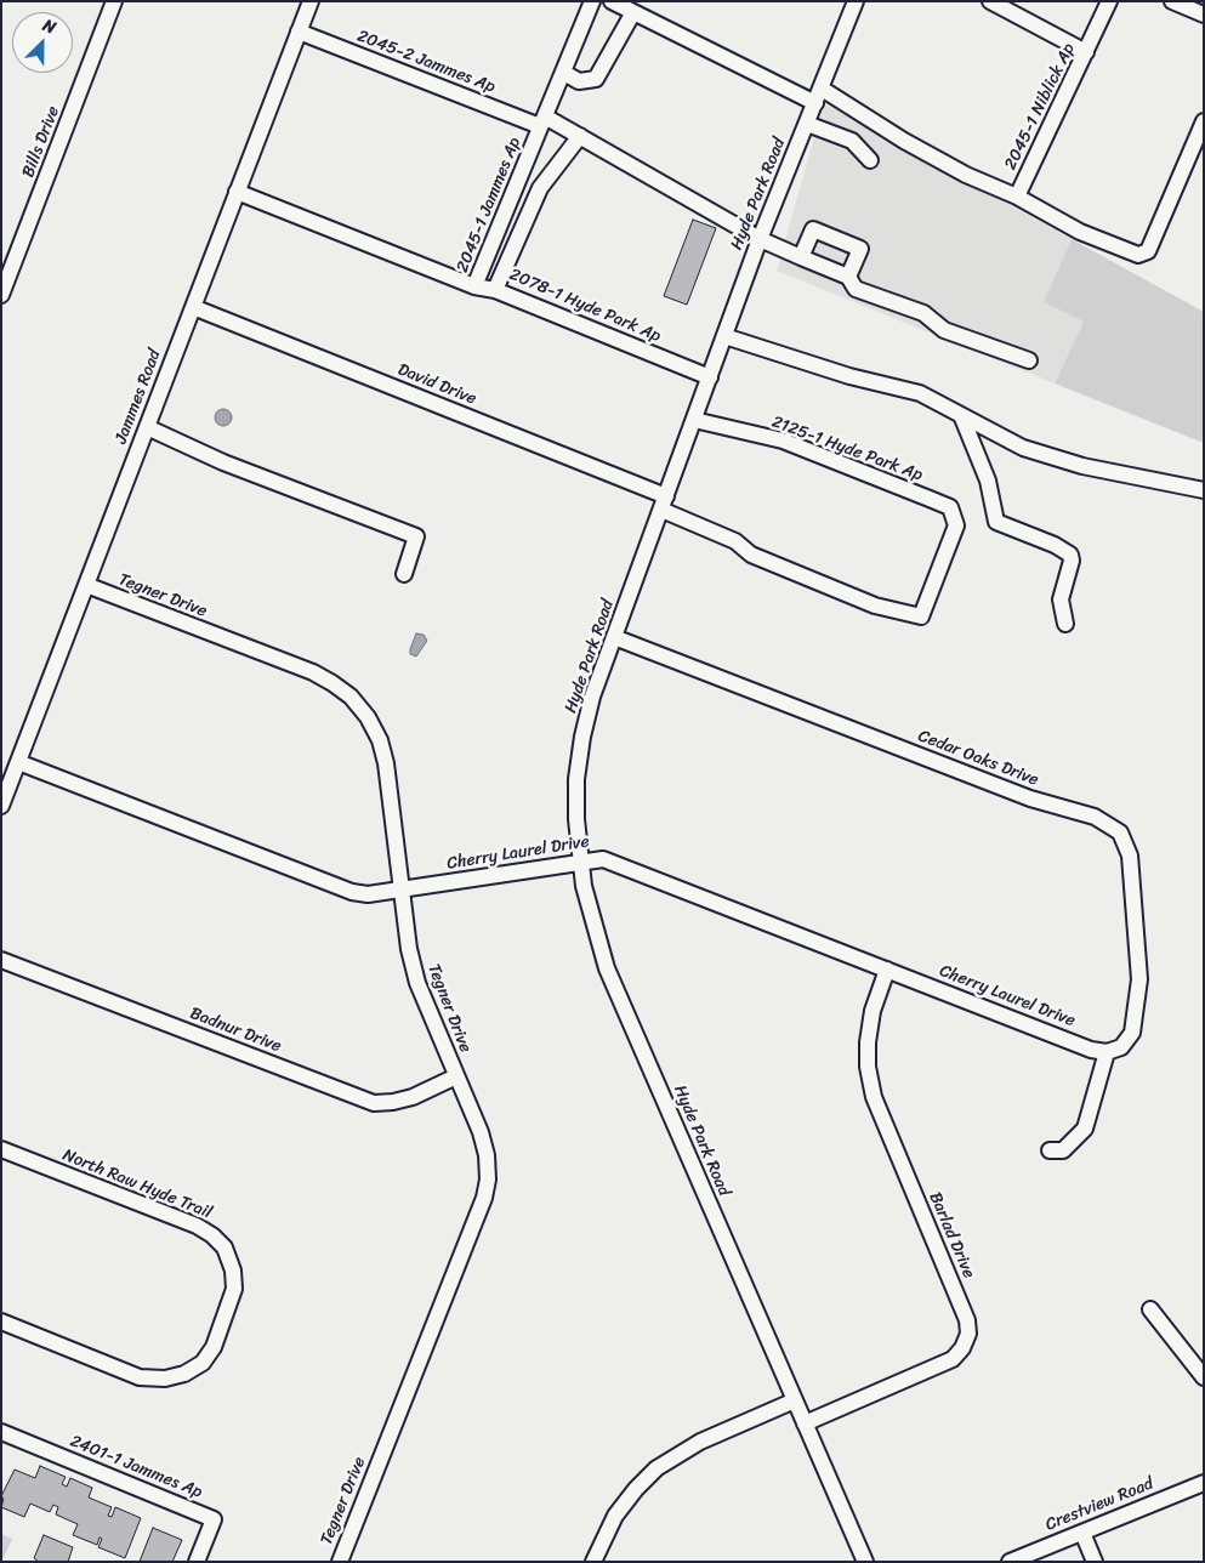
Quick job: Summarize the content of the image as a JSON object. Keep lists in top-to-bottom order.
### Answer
{
  "streets": {
    "street": [
      "2045-2 Jammes Ap",
      "2045-1 Niblick Ap",
      "Bills Drive",
      "Hyde Park Road",
      "2045-1 Jammes Ap",
      "2078-1 Hyde Park Ap",
      "David Drive",
      "Jammes Road",
      "2125-1 Hyde Park Ap",
      "Tegner Drive",
      "Cedar Oaks Drive",
      "Cherry Laurel Drive",
      "Badnur Drive",
      "North Raw Hyde Trail",
      "Barlad Drive",
      "2401-1 Jammes Ap",
      "Crestview Road"
    ]
  },
  "crossings": [
    ["2045-2 Jammes Ap", "2045-1 Jammes Ap"],
    ["2045-2 Jammes Ap", "2078-1 Hyde Park Ap"],
    ["2045-2 Jammes Ap", "Jammes Road"],
    ["Hyde Park Road", "2078-1 Hyde Park Ap"],
    ["Hyde Park Road", "David Drive"],
    ["Hyde Park Road", "2125-1 Hyde Park Ap"],
    ["Hyde Park Road", "Cedar Oaks Drive"],
    ["Hyde Park Road", "Cherry Laurel Drive"],
    ["Hyde Park Road", "Barlad Drive"],
    ["2045-1 Jammes Ap", "Jammes Road"],
    ["David Drive", "Jammes Road"],
    ["David Drive", "2125-1 Hyde Park Ap"],
    ["Jammes Road", "Tegner Drive"],
    ["Jammes Road", "Cherry Laurel Drive"],
    ["Tegner Drive", "Cherry Laurel Drive"],
    ["Tegner Drive", "Badnur Drive"],
    ["Cedar Oaks Drive", "Cherry Laurel Drive"],
    ["Cherry Laurel Drive", "Barlad Drive"]
  ],
  "north": "top right"
}
